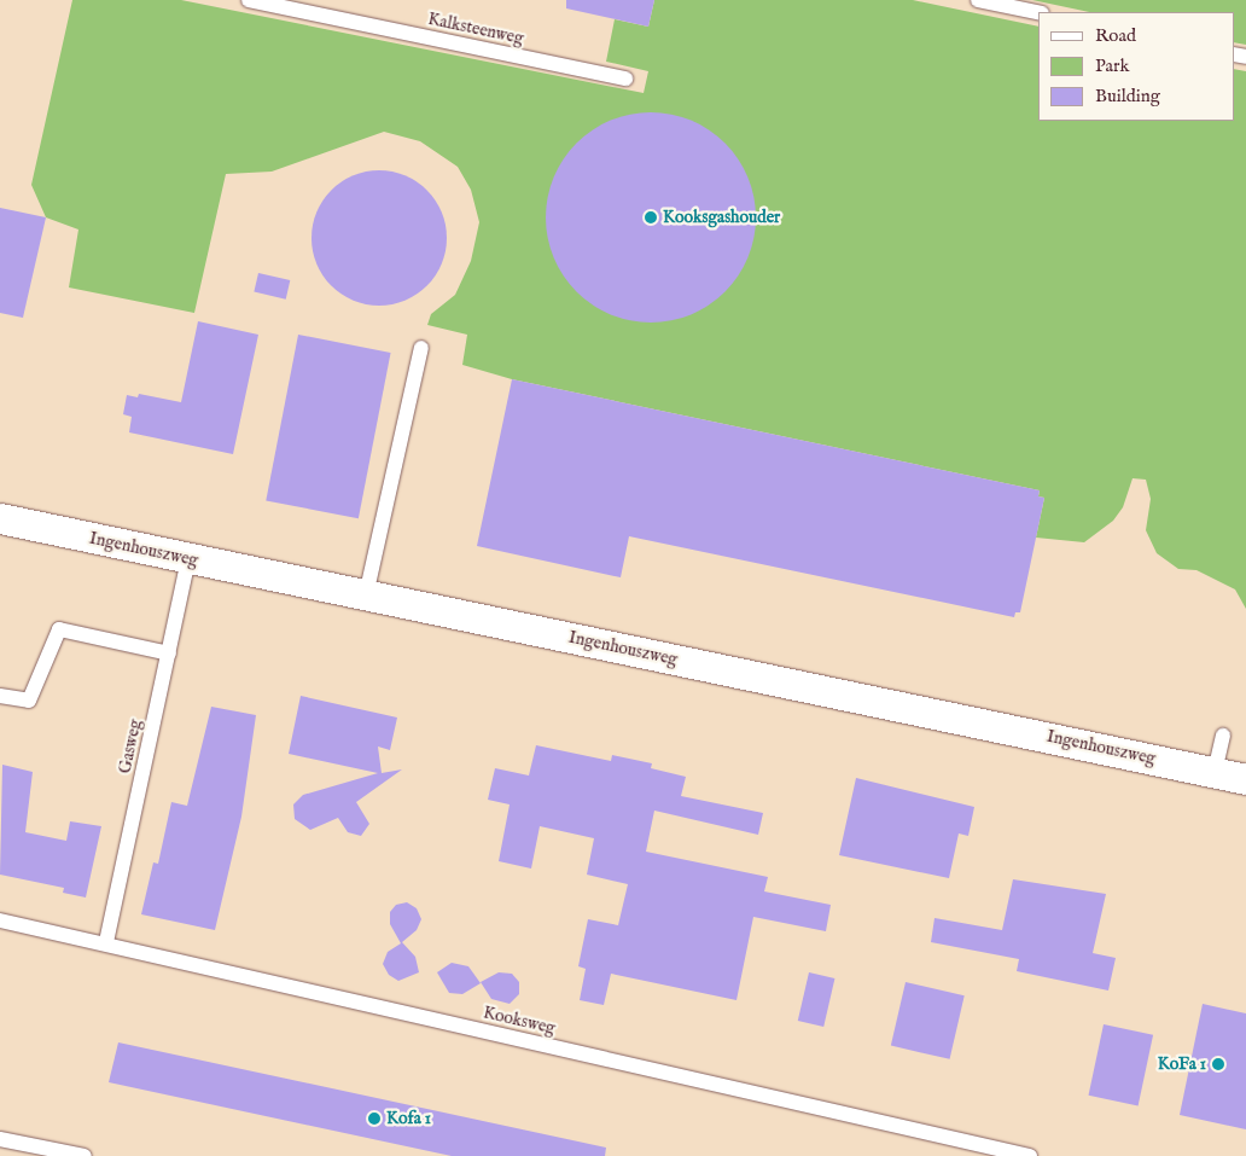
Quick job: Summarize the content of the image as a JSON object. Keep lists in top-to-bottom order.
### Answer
{
  "streets": {
    "street": ["Ingenhouszweg"],
    "lane": ["Kalksteenweg", "Gasweg", "Kooksweg"]
  },
  "crossings": [
    ["Ingenhouszweg", "Gasweg"],
    ["Gasweg", "Kooksweg"]
  ],
  "places": ["Kooksgashouder", "KoFa 1", "Kofa 1"],
  "legend": ["Road", "Park", "Building"]
}
